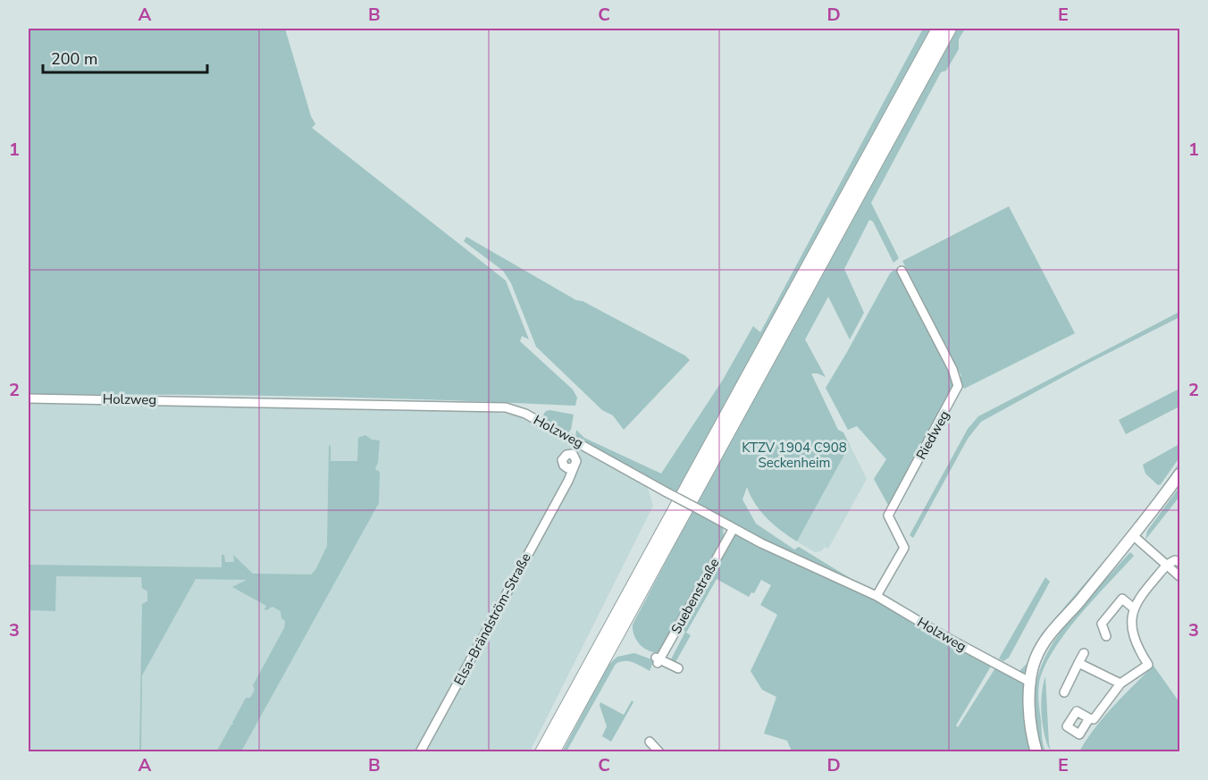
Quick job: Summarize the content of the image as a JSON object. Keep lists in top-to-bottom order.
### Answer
{
  "streets": {
    "street": [
      "Holzweg",
      "Riedweg",
      "Suebenstraße",
      "Elsa-Brändström-Straße"
    ]
  },
  "crossings": [
    ["Holzweg", "Riedweg"],
    ["Holzweg", "Suebenstraße"]
  ],
  "parks": ["KTZV 1904 C908 Seckenheim"],
  "scale_bar": "200 m",
  "grid": {
    "columns": [
      "A",
      "B",
      "C",
      "D",
      "E"
    ],
    "rows": ["1", "2", "3"]
  }
}
